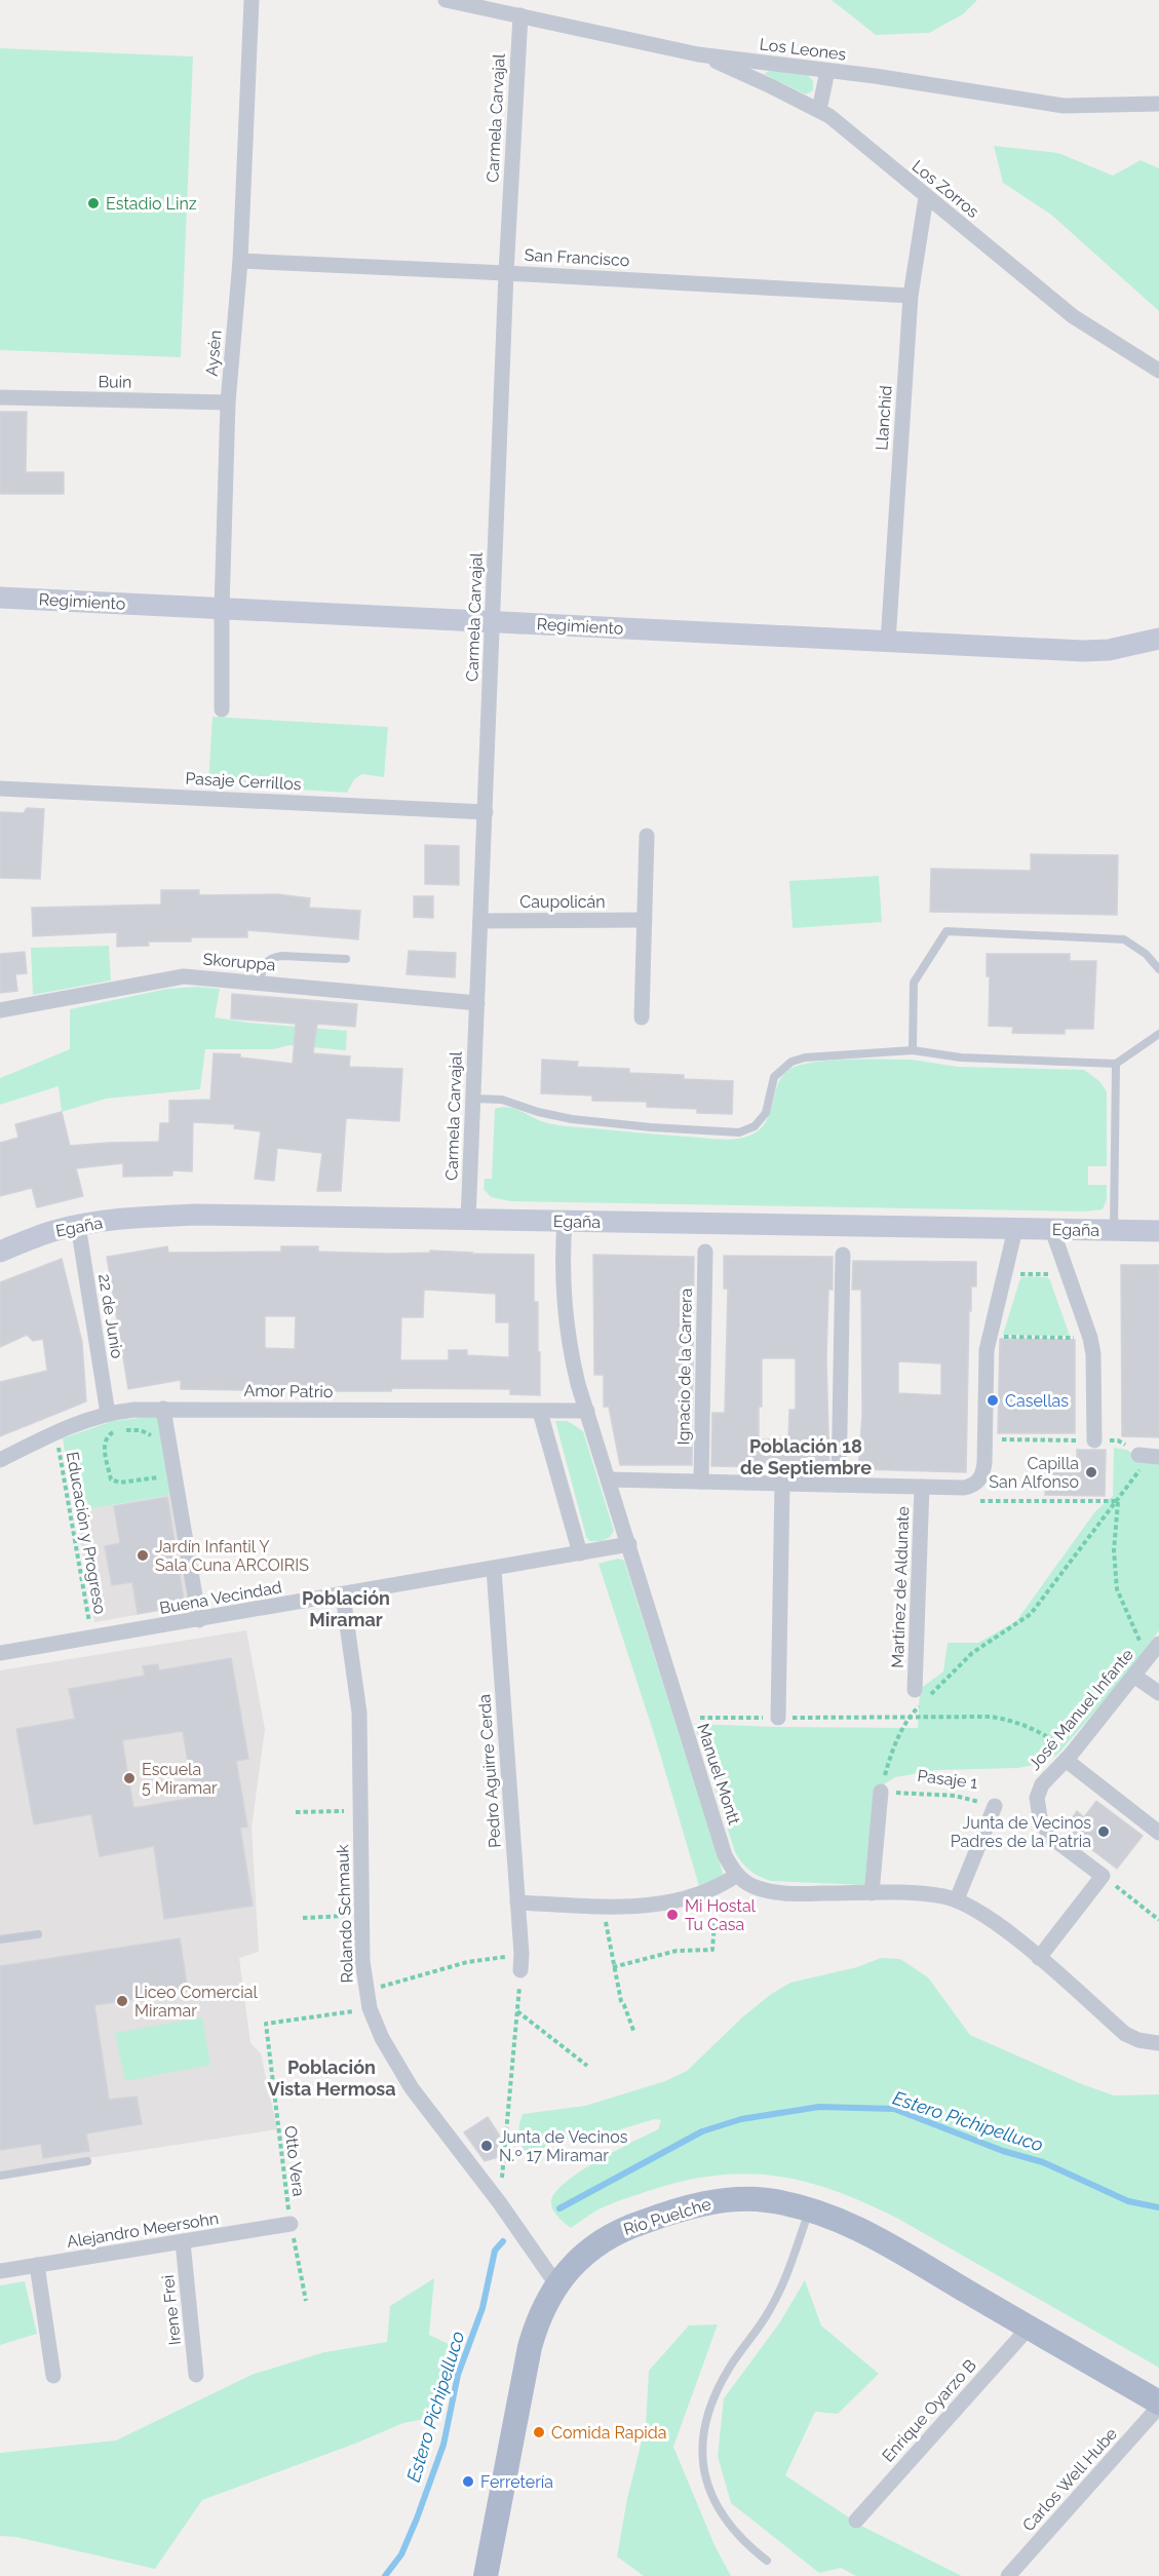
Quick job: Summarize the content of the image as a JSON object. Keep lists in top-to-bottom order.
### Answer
{
  "streets": {
    "main road": ["Regimiento", "Egaña", "Río Puelche"],
    "street": [
      "Los Leones",
      "Carmela Carvajal",
      "Los Zorros",
      "San Francisco",
      "Aysén",
      "Buin",
      "Llanchid",
      "Pasaje Cerrillos",
      "Caupolicán",
      "Skoruppa",
      "22 de Junio",
      "Ignacio de la Carrera",
      "Amor Patrio",
      "Martínez de Aldunate",
      "Buena Vecindad",
      "José Manuel Infante",
      "Pedro Aguirre Cerda",
      "Manuel Montt",
      "Rolando Schmauk",
      "Alejandro Meersohn",
      "Irene Frei",
      "Enrique Oyarzo B",
      "Carlos Well Hube"
    ],
    "path": ["Educación y Progreso", "Pasaje 1", "Otto Vera"]
  },
  "crossings": [
    ["Los Leones", "Carmela Carvajal"],
    ["Los Leones", "Los Zorros"],
    ["Carmela Carvajal", "San Francisco"],
    ["Carmela Carvajal", "Regimiento"],
    ["Carmela Carvajal", "Pasaje Cerrillos"],
    ["Carmela Carvajal", "Caupolicán"],
    ["Carmela Carvajal", "Skoruppa"],
    ["Carmela Carvajal", "Egaña"],
    ["Los Zorros", "Llanchid"],
    ["San Francisco", "Aysén"],
    ["San Francisco", "Llanchid"],
    ["Aysén", "Buin"],
    ["Aysén", "Regimiento"],
    ["Llanchid", "Regimiento"],
    ["Egaña", "22 de Junio"],
    ["Egaña", "Manuel Montt"],
    ["22 de Junio", "Amor Patrio"],
    ["Amor Patrio", "Educación y Progreso"],
    ["Amor Patrio", "Manuel Montt"],
    ["Educación y Progreso", "Buena Vecindad"],
    ["Buena Vecindad", "Pedro Aguirre Cerda"],
    ["Buena Vecindad", "Manuel Montt"],
    ["Buena Vecindad", "Rolando Schmauk"],
    ["Rolando Schmauk", "Otto Vera"],
    ["Rolando Schmauk", "Río Puelche"],
    ["Otto Vera", "Alejandro Meersohn"],
    ["Río Puelche", "Enrique Oyarzo B"],
    ["Alejandro Meersohn", "Irene Frei"]
  ],
  "districts": ["Población 18 de Septiembre", "Población Miramar", "Población Vista Hermosa"],
  "water": ["Estero Pichipelluco"],
  "places": [
    "Estadio Linz",
    "Casellas",
    "Capilla San Alfonso",
    "Jardín Infantil Y Sala Cuna ARCOIRIS",
    "Escuela 5 Miramar",
    "Junta de Vecinos Padres de la Patria",
    "Mi Hostal Tu Casa",
    "Liceo Comercial Miramar",
    "Junta de Vecinos N.º 17 Miramar",
    "Comida Rapida",
    "Ferretería"
  ]
}
